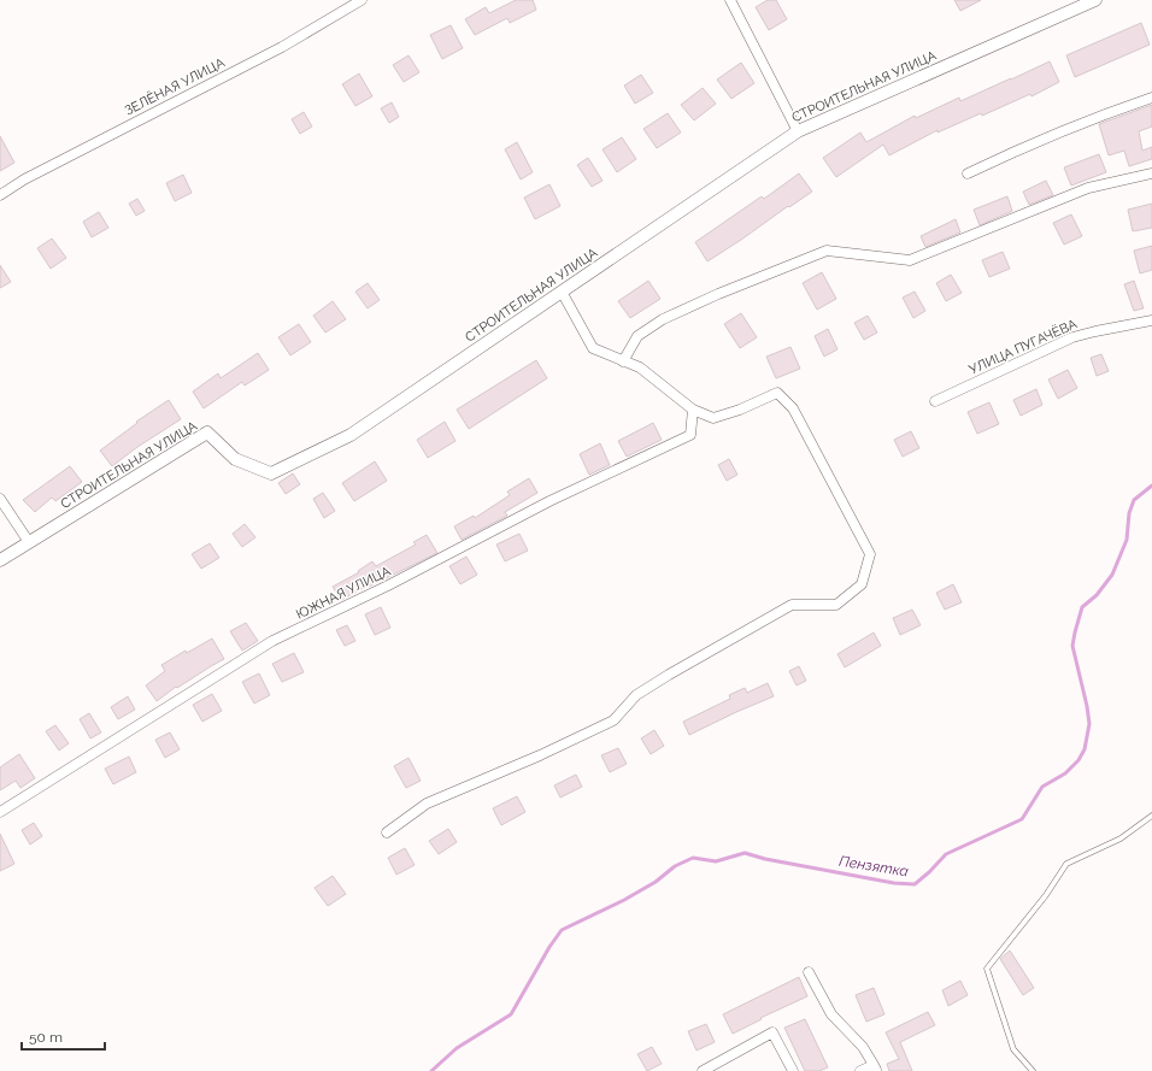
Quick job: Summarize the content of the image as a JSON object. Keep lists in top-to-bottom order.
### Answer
{
  "streets": {
    "street": [
      "ЗЕЛЁНАЯ УЛИЦА",
      "СТРОИТЕЛЬНАЯ УЛИЦА",
      "УЛИЦА ПУГАЧЁВА",
      "ЮЖНАЯ УЛИЦА"
    ]
  },
  "water": ["Пензятка"],
  "scale_bar": "50 m"
}
